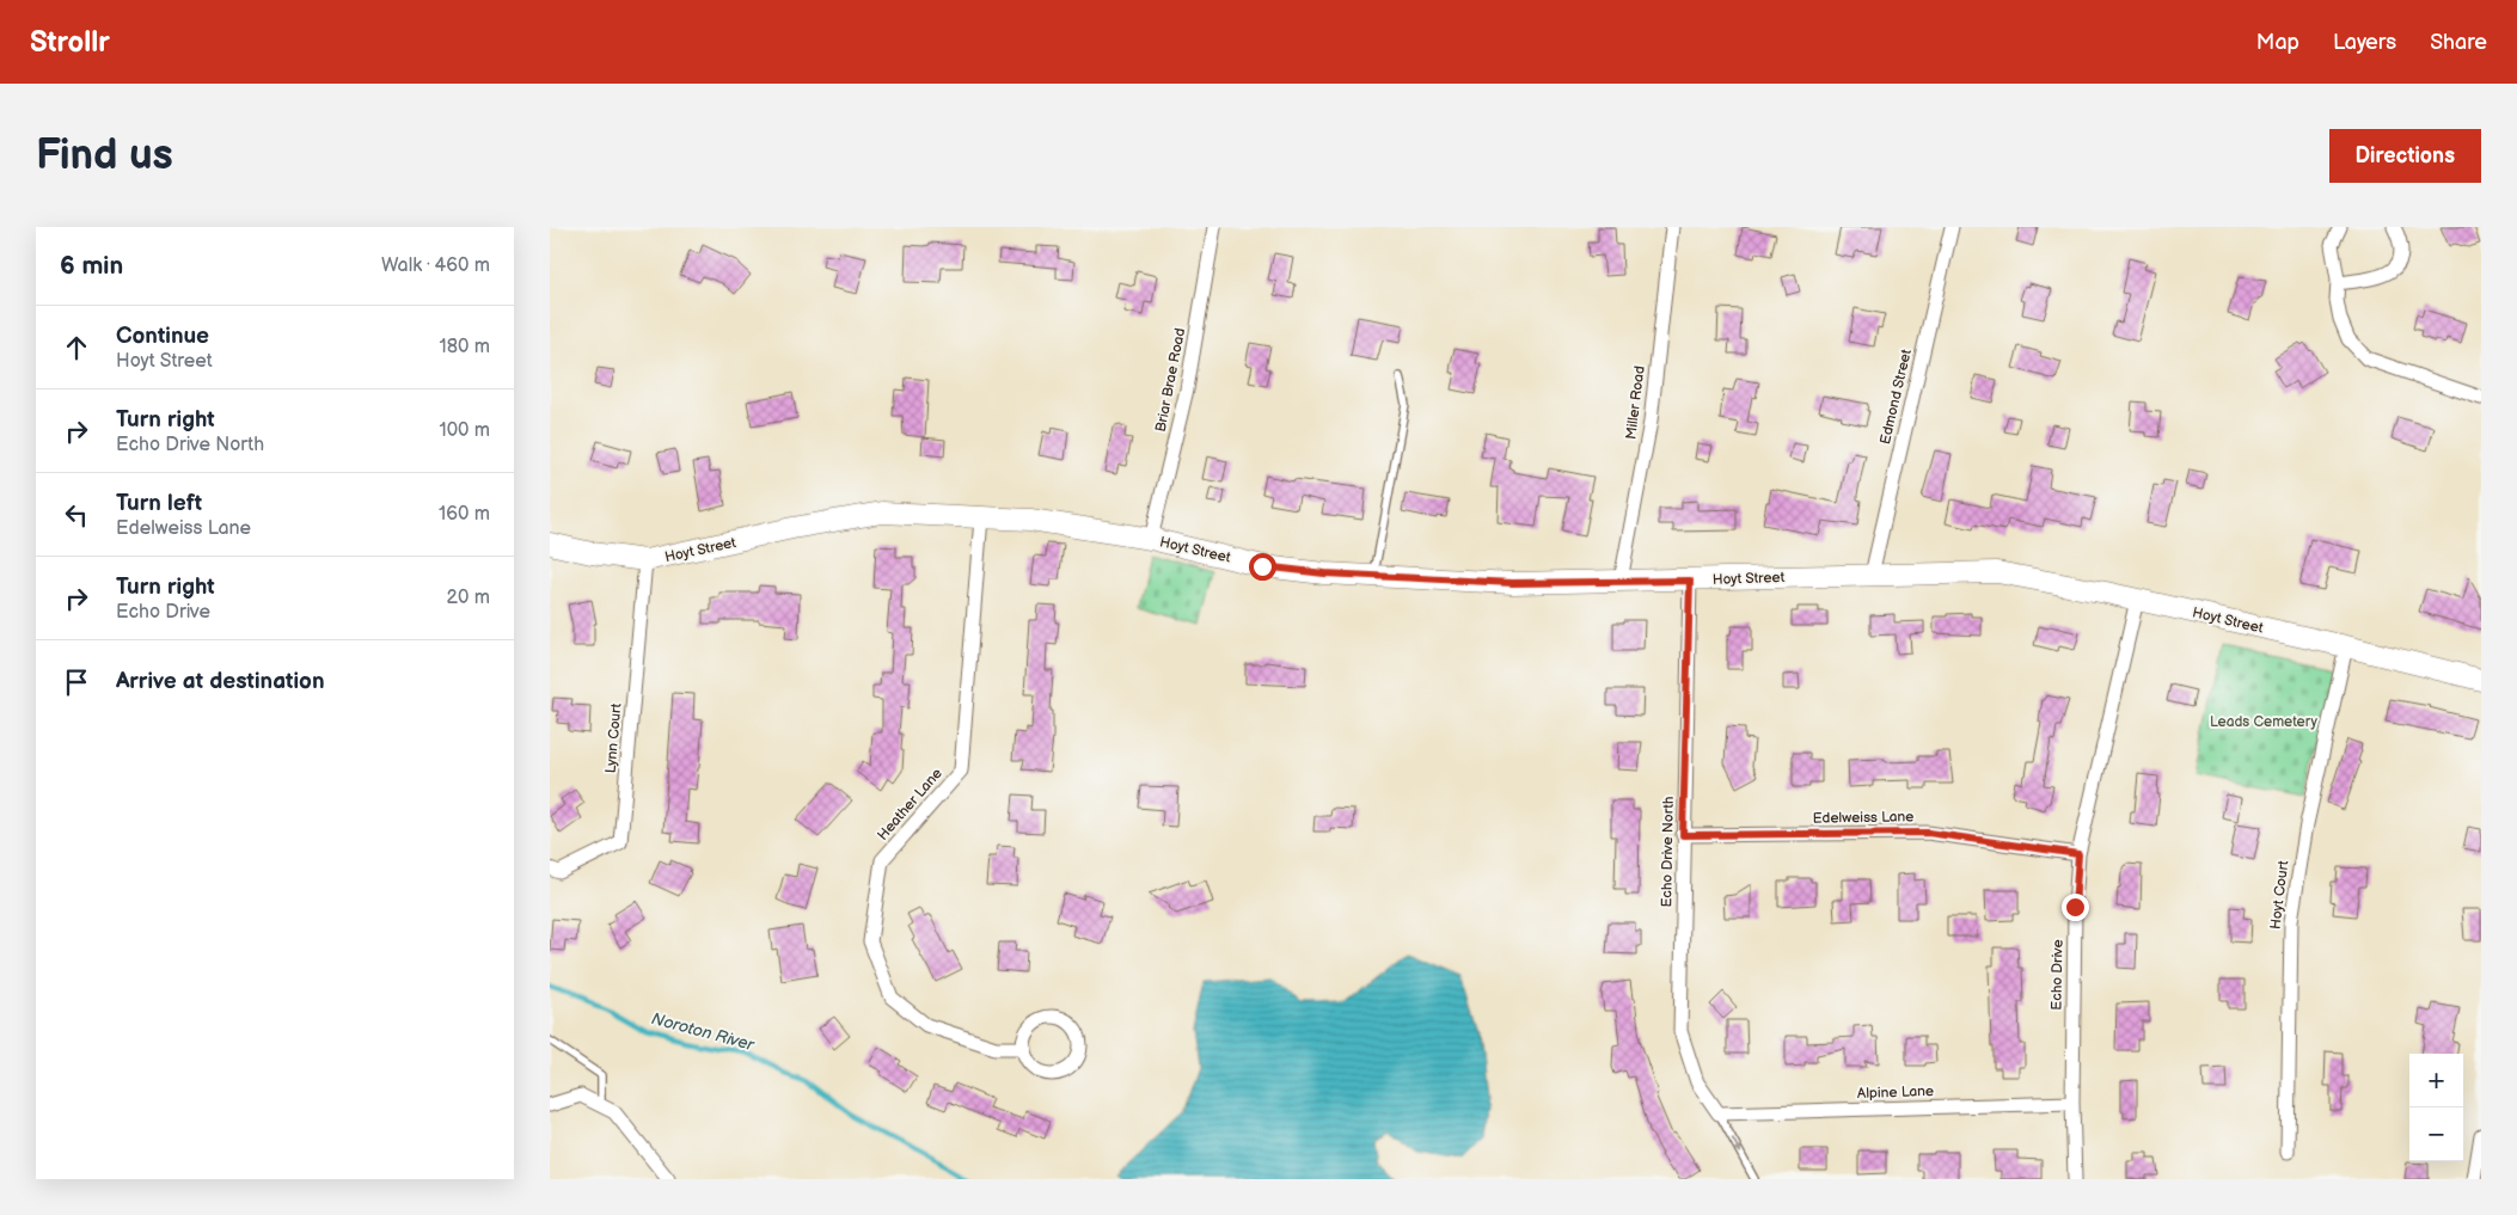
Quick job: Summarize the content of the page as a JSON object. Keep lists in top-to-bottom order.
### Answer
{
  "streets": {
    "main road": ["Hoyt Street"],
    "street": [
      "Briar Brae Road",
      "Edmond Street",
      "Miller Road",
      "Lynn Court",
      "Heather Lane",
      "Edelweiss Lane",
      "Echo Drive North",
      "Hoyt Court",
      "Echo Drive",
      "Alpine Lane"
    ]
  },
  "crossings": [
    ["Briar Brae Road", "Hoyt Street"],
    ["Edmond Street", "Hoyt Street"],
    ["Miller Road", "Hoyt Street"],
    ["Hoyt Street", "Lynn Court"],
    ["Hoyt Street", "Heather Lane"],
    ["Hoyt Street", "Echo Drive North"],
    ["Hoyt Street", "Hoyt Court"],
    ["Hoyt Street", "Echo Drive"],
    ["Edelweiss Lane", "Echo Drive North"],
    ["Edelweiss Lane", "Echo Drive"],
    ["Echo Drive North", "Alpine Lane"],
    ["Echo Drive", "Alpine Lane"]
  ],
  "water": ["Noroton River"],
  "parks": ["Leads Cemetery"],
  "page": {
    "header": "Strollr",
    "nav": ["Map", "Layers", "Share"],
    "buttons": "Directions",
    "title": "Find us",
    "heading": ["6 min", "Walk · 460 m"],
    "list": [
      ["Continue", "Hoyt Street", "180 m"],
      ["Turn right", "Echo Drive North", "100 m"],
      ["Turn left", "Edelweiss Lane", "160 m"],
      ["Turn right", "Echo Drive", "20 m"],
      "Arrive at destination"
    ],
    "map_buttons": ["+", "−"]
  }
}
